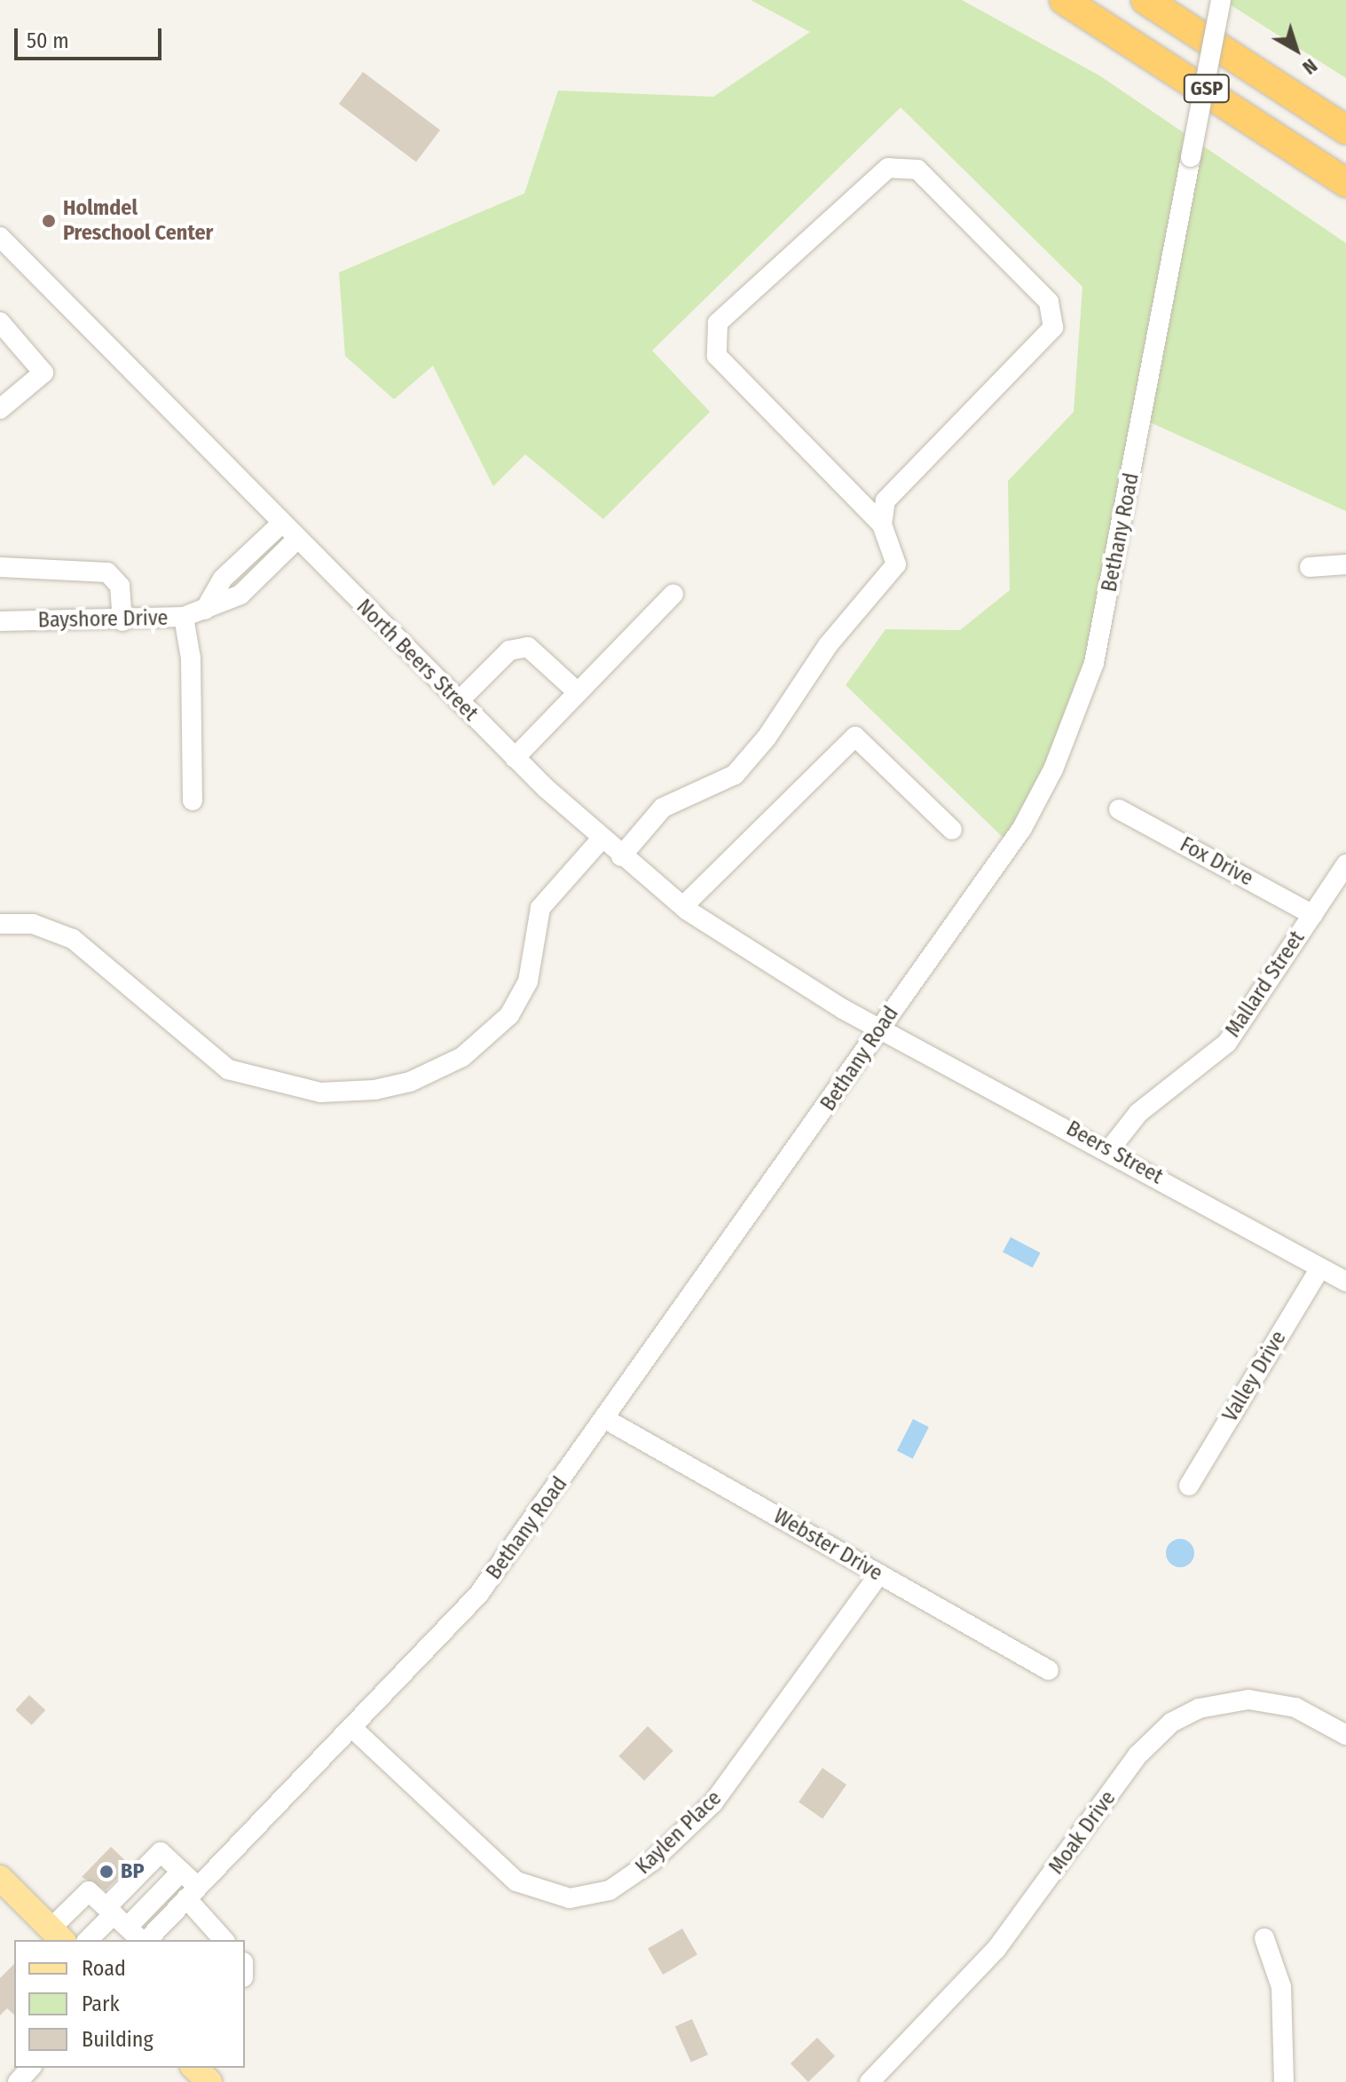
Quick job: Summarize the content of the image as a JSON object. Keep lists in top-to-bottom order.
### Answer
{
  "streets": {
    "highway": ["GSP"],
    "street": [
      "Bethany Road",
      "Bayshore Drive",
      "North Beers Street",
      "Fox Drive",
      "Mallard Street",
      "Beers Street",
      "Valley Drive",
      "Webster Drive",
      "Kaylen Place",
      "Moak Drive"
    ]
  },
  "crossings": [
    ["Bethany Road", "North Beers Street"],
    ["Bethany Road", "Beers Street"],
    ["Bethany Road", "Webster Drive"],
    ["Bethany Road", "Kaylen Place"],
    ["Bayshore Drive", "North Beers Street"],
    ["North Beers Street", "Beers Street"],
    ["Fox Drive", "Mallard Street"],
    ["Mallard Street", "Beers Street"],
    ["Beers Street", "Valley Drive"],
    ["Webster Drive", "Kaylen Place"]
  ],
  "places": ["Holmdel Preschool Center", "BP"],
  "legend": ["Road", "Park", "Building"],
  "scale_bar": "50 m",
  "north": "bottom right"
}
